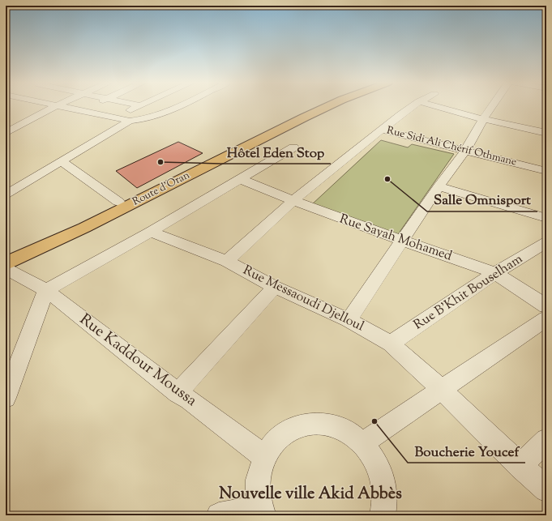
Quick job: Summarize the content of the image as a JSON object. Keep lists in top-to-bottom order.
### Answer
{
  "streets": {
    "main road": ["Route d'Oran"],
    "street": [
      "Rue Sidi Ali Chérif Othmane",
      "Rue Sayah Mohamed",
      "Rue B'Khit Bouselham",
      "Rue Messaoudi Djelloul",
      "Rue Kaddour Moussa"
    ]
  },
  "crossings": [
    ["Route d'Oran", "Rue Kaddour Moussa"],
    ["Rue Sayah Mohamed", "Rue B'Khit Bouselham"],
    ["Rue B'Khit Bouselham", "Rue Messaoudi Djelloul"]
  ],
  "districts": ["Nouvelle ville Akid Abbès"],
  "places": ["Hôtel Eden Stop", "Salle Omnisport", "Boucherie Youcef"]
}
